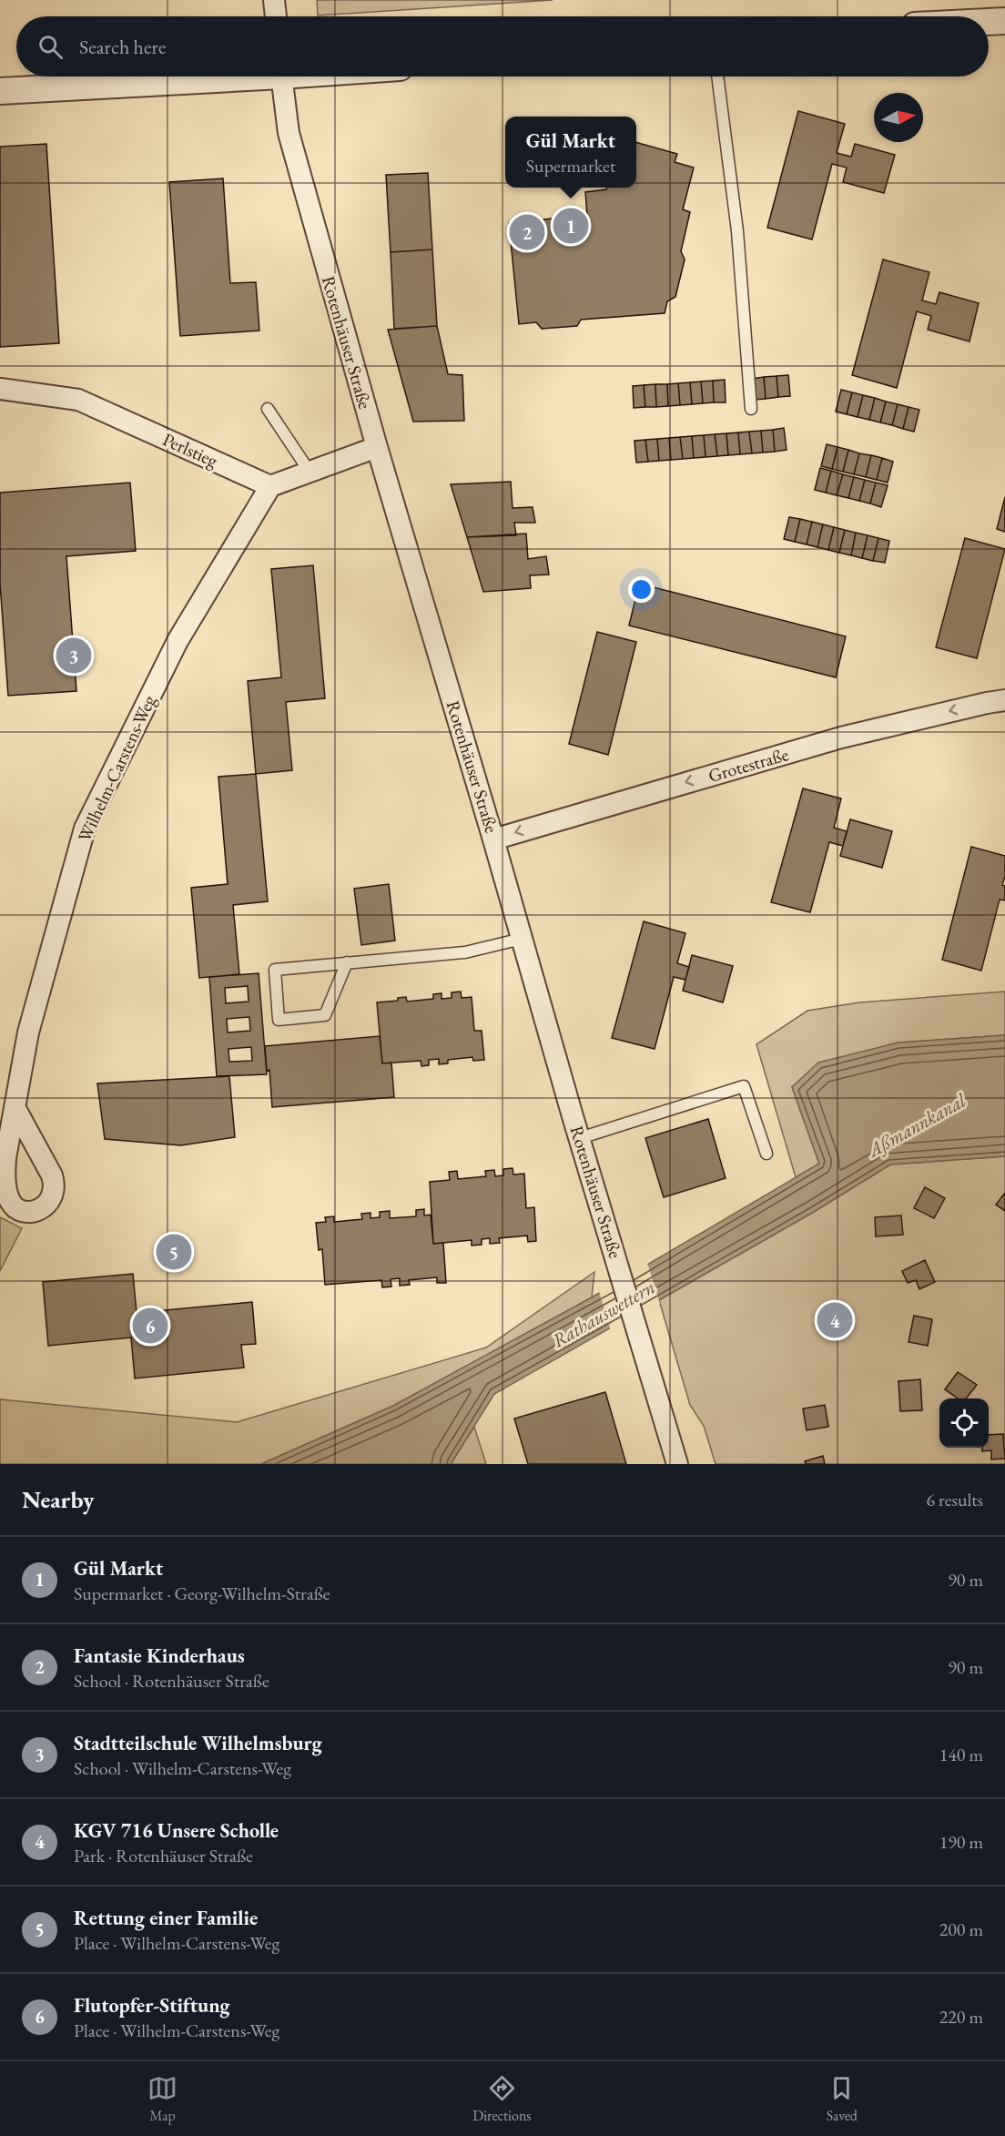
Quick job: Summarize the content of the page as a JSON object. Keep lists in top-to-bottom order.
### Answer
{
  "streets": {
    "street": [
      "Rotenhäuser Straße",
      "Perlstieg",
      "Grotestraße",
      "Wilhelm-Carstens-Weg"
    ]
  },
  "crossings": [
    ["Rotenhäuser Straße", "Grotestraße"],
    ["Perlstieg", "Wilhelm-Carstens-Weg"]
  ],
  "one_way": ["Grotestraße"],
  "water": ["Aßmannkanal", "Rathauswettern"],
  "north": "right",
  "page": {
    "search": "Search here",
    "popup": ["Gül Markt", "Supermarket"],
    "pins": [
      "1",
      "2",
      "3",
      "5",
      "4",
      "6"
    ],
    "heading": ["Nearby", "6 results"],
    "list": [
      {
        "mark": "1",
        "name": "Gül Markt",
        "note": "Supermarket · Georg-Wilhelm-Straße",
        "value": "90 m"
      },
      {
        "mark": "2",
        "name": "Fantasie Kinderhaus",
        "note": "School · Rotenhäuser Straße",
        "value": "90 m"
      },
      {
        "mark": "3",
        "name": "Stadtteilschule Wilhelmsburg",
        "note": "School · Wilhelm-Carstens-Weg",
        "value": "140 m"
      },
      {
        "mark": "4",
        "name": "KGV 716 Unsere Scholle",
        "note": "Park · Rotenhäuser Straße",
        "value": "190 m"
      },
      {
        "mark": "5",
        "name": "Rettung einer Familie",
        "note": "Place · Wilhelm-Carstens-Weg",
        "value": "200 m"
      },
      {
        "mark": "6",
        "name": "Flutopfer-Stiftung",
        "note": "Place · Wilhelm-Carstens-Weg",
        "value": "220 m"
      }
    ],
    "nav": ["Map", "Directions", "Saved"]
  }
}
